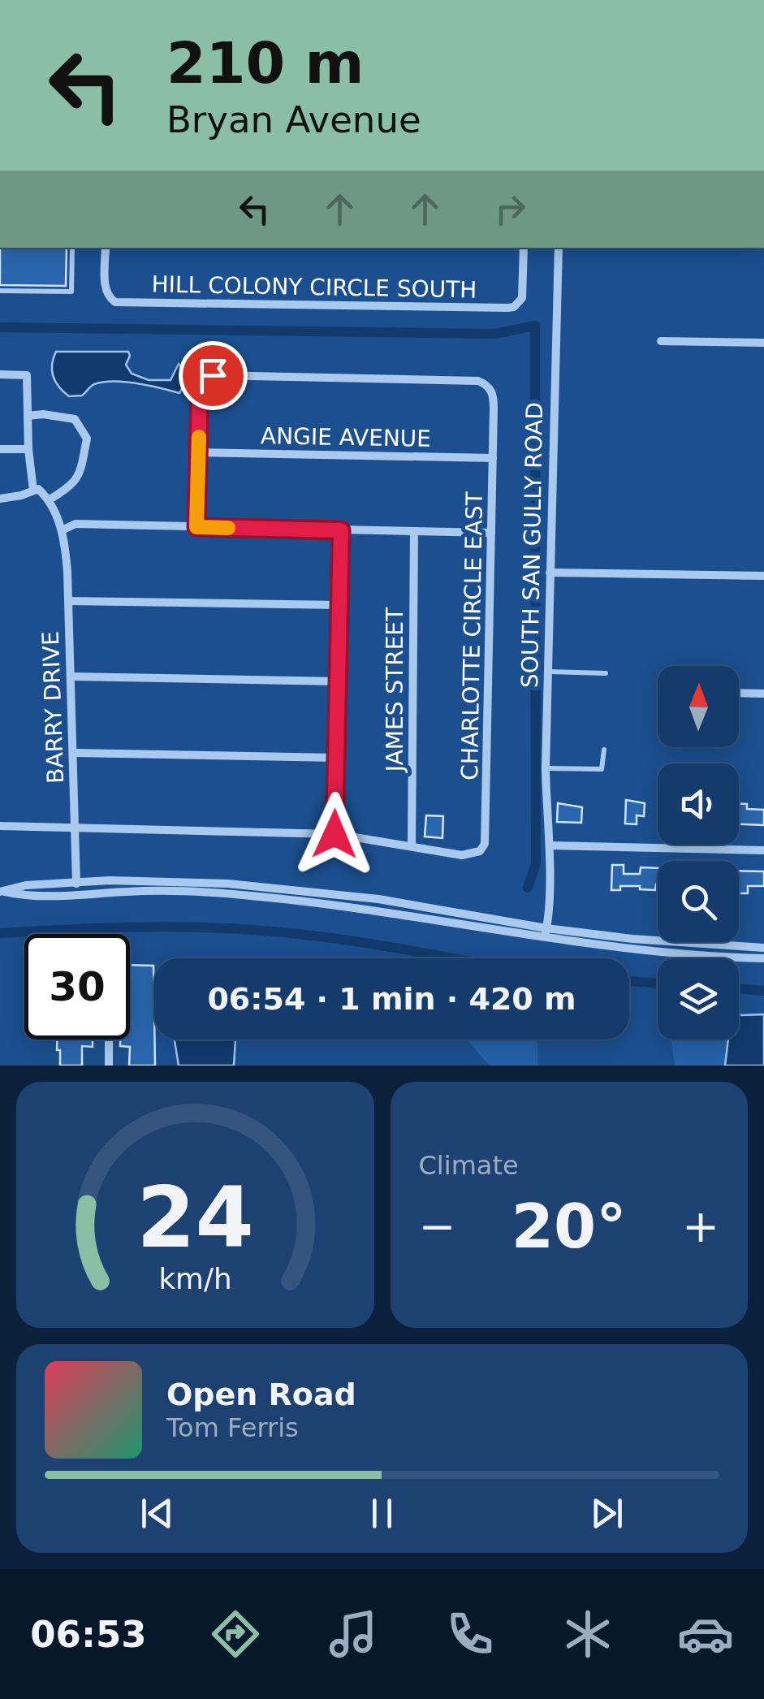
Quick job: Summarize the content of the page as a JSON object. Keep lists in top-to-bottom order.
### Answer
{
  "streets": {
    "street": [
      "HILL COLONY CIRCLE SOUTH",
      "ANGIE AVENUE",
      "SOUTH SAN GULLY ROAD",
      "CHARLOTTE CIRCLE EAST",
      "JAMES STREET",
      "BARRY DRIVE"
    ]
  },
  "crossings": [
    ["ANGIE AVENUE", "CHARLOTTE CIRCLE EAST"],
    ["CHARLOTTE CIRCLE EAST", "JAMES STREET"]
  ],
  "north": "top",
  "page": {
    "turn": ["210 m", "Bryan Avenue"],
    "limit": "30",
    "trip": "06:54 · 1 min · 420 m",
    "tile": "Climate",
    "heat": ["−", "20°", "+"],
    "song": ["Open Road", "Tom Ferris"],
    "tabs": "06:53",
    "gauge": ["24", "km/h"]
  }
}
